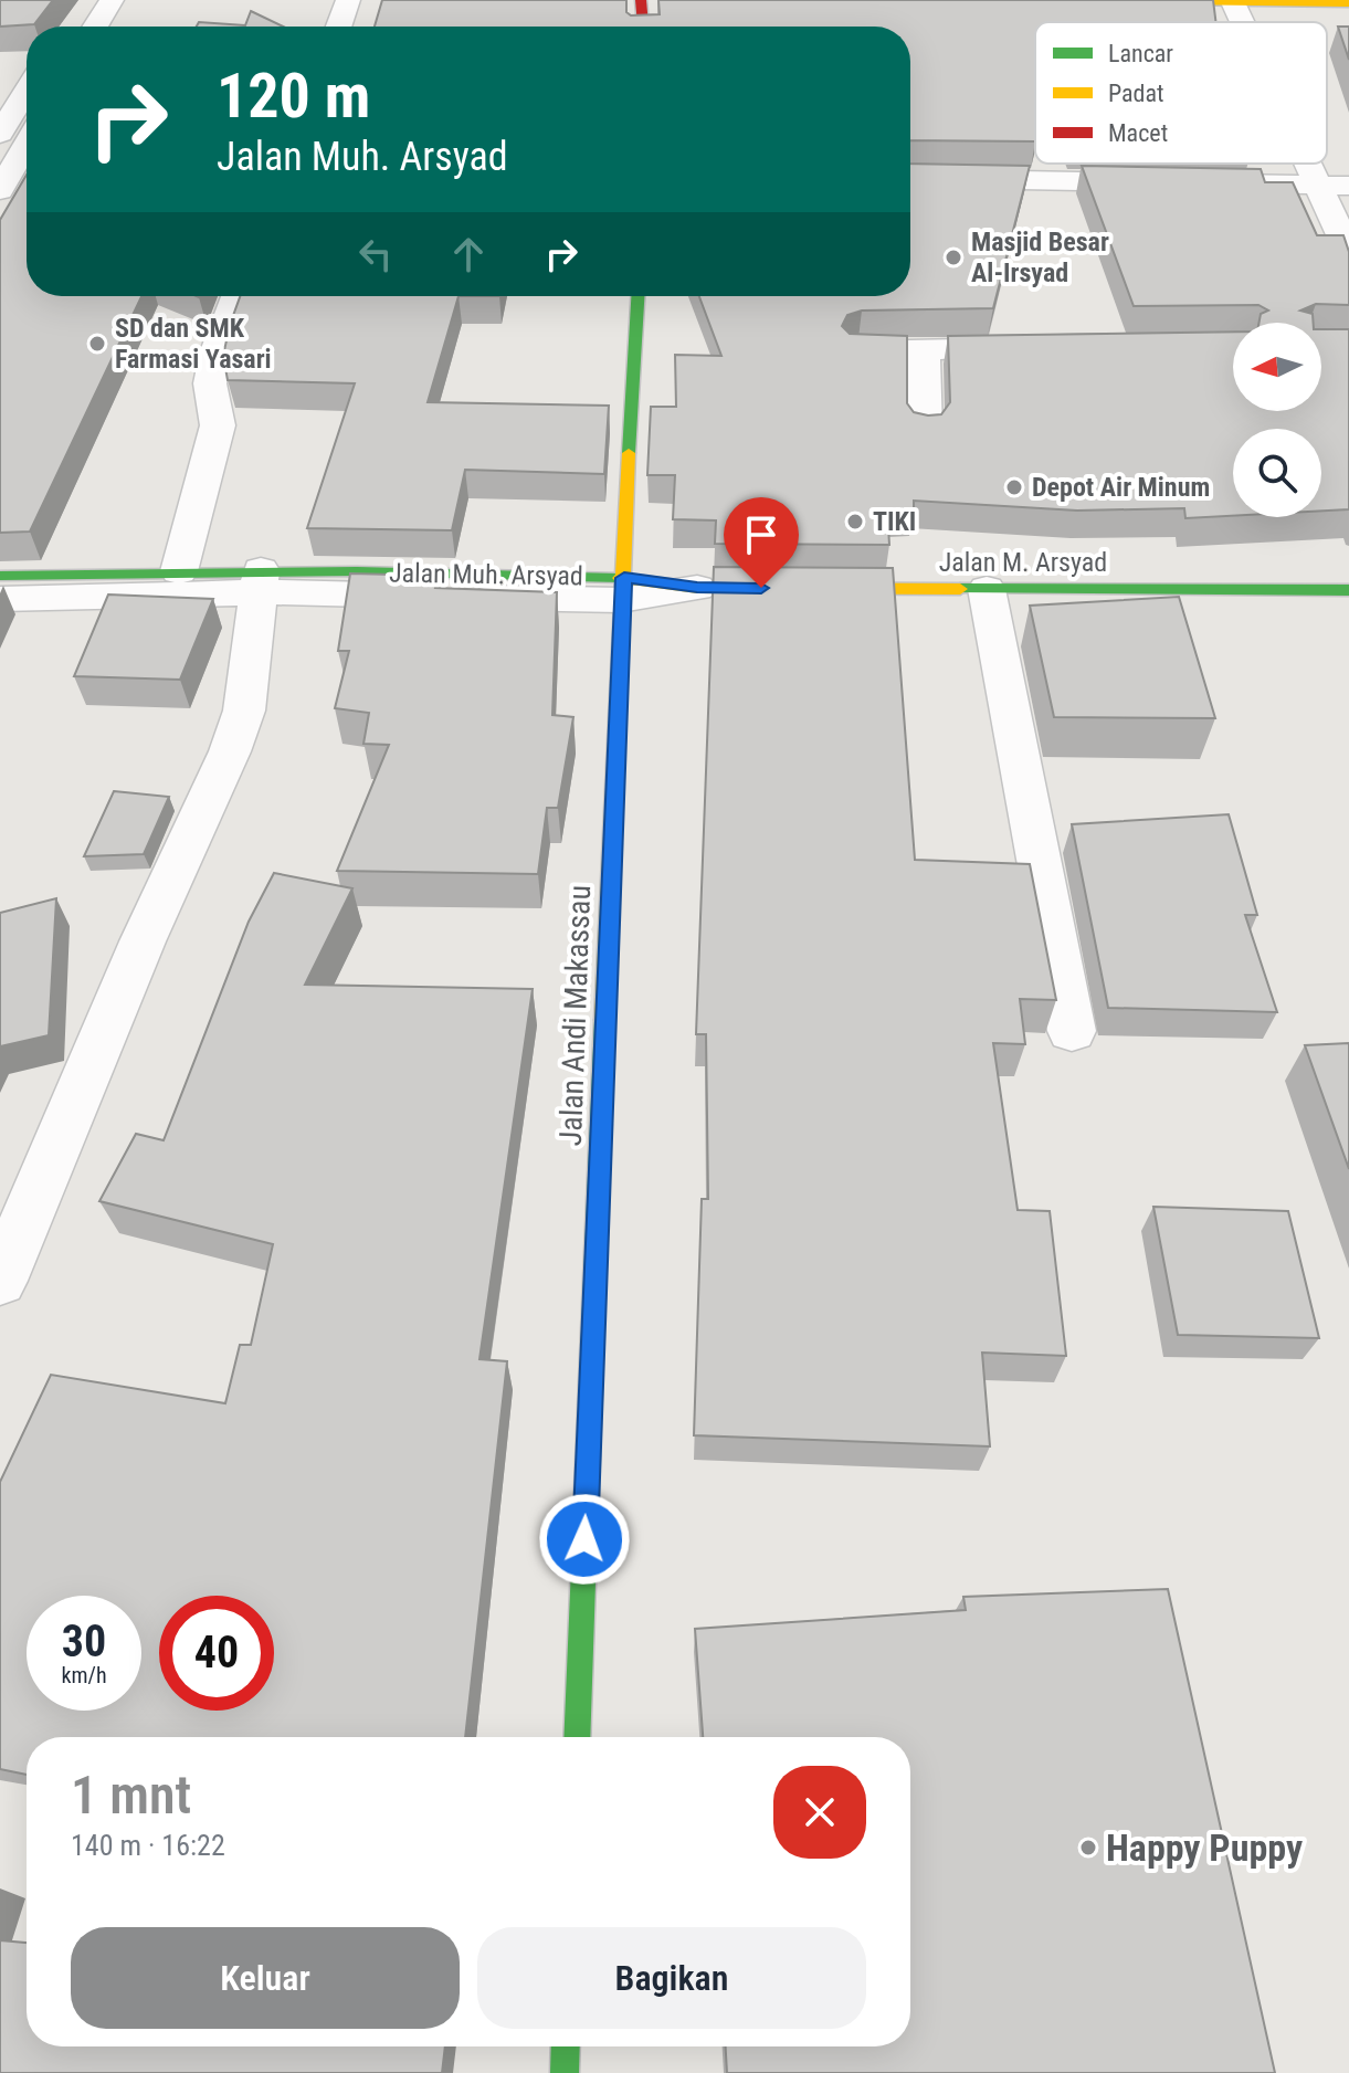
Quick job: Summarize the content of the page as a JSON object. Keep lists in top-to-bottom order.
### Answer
{
  "streets": {
    "street": ["Jalan M. Arsyad", "Jalan Muh. Arsyad", "Jalan Andi Makassau"]
  },
  "crossings": [
    ["Jalan M. Arsyad", "Jalan Muh. Arsyad"],
    ["Jalan Muh. Arsyad", "Jalan Andi Makassau"]
  ],
  "places": [
    "Masjid Besar Al-Irsyad",
    "SD dan SMK Farmasi Yasari",
    "Depot Air Minum",
    "TIKI",
    "Happy Puppy"
  ],
  "legend": ["Lancar", "Padat", "Macet"],
  "north": "left",
  "page": {
    "turn": ["120 m", "Jalan Muh. Arsyad"],
    "speed": "30 km/h",
    "limit": "40",
    "heading": ["1 mnt", "140 m · 16:22"],
    "buttons": ["Keluar", "Bagikan"]
  }
}
